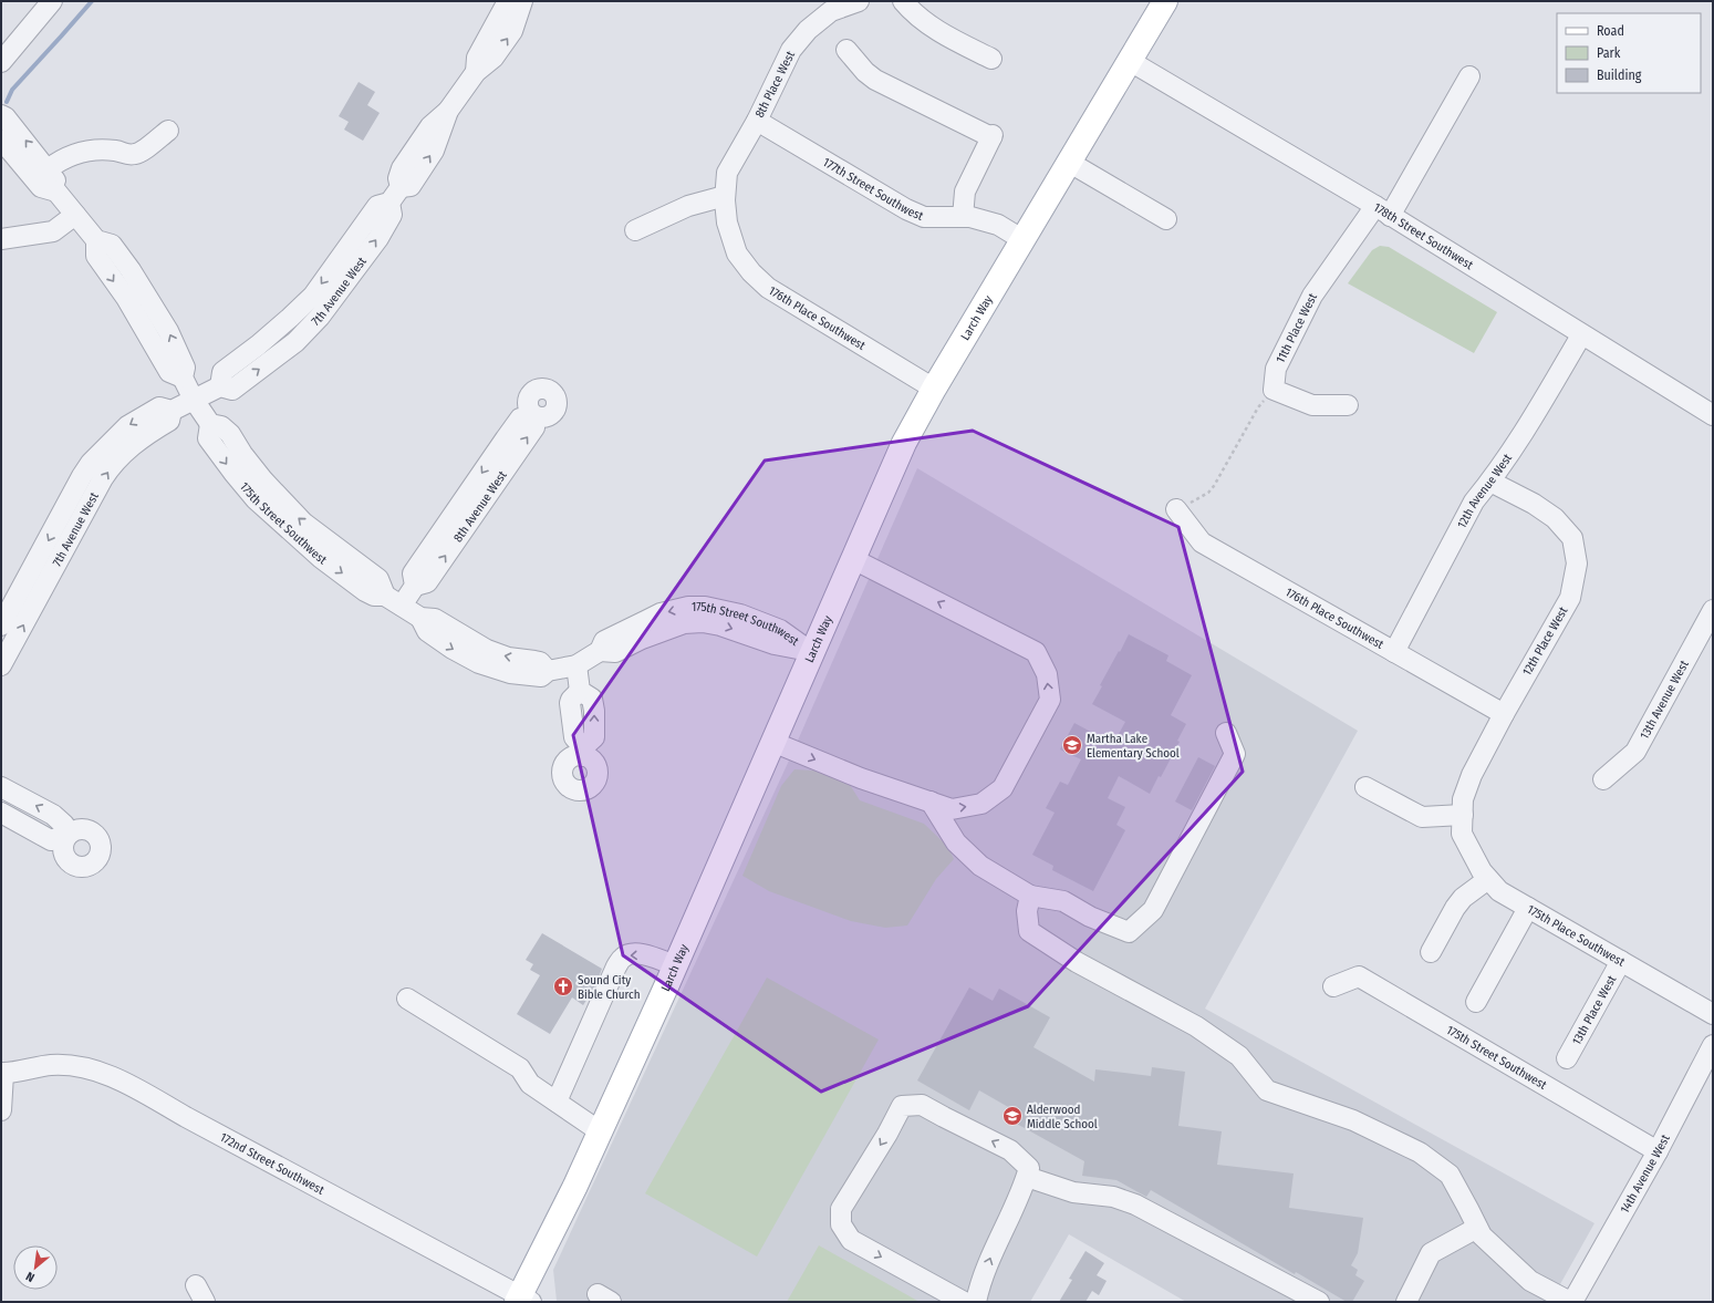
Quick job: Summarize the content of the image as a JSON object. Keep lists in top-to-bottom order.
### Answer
{
  "streets": {
    "main road": ["Larch Way"],
    "street": [
      "8th Place West",
      "177th Street Southwest",
      "178th Street Southwest",
      "7th Avenue West",
      "176th Place Southwest",
      "11th Place West",
      "12th Avenue West",
      "8th Avenue West",
      "175th Street Southwest",
      "12th Place West",
      "13th Avenue West",
      "175th Place Southwest",
      "13th Place West",
      "172nd Street Southwest",
      "14th Avenue West"
    ]
  },
  "crossings": [
    ["8th Place West", "177th Street Southwest"],
    ["8th Place West", "176th Place Southwest"],
    ["177th Street Southwest", "Larch Way"],
    ["178th Street Southwest", "Larch Way"],
    ["178th Street Southwest", "11th Place West"],
    ["178th Street Southwest", "12th Avenue West"],
    ["7th Avenue West", "175th Street Southwest"],
    ["176th Place Southwest", "Larch Way"],
    ["176th Place Southwest", "12th Avenue West"],
    ["176th Place Southwest", "12th Place West"],
    ["Larch Way", "175th Street Southwest"],
    ["Larch Way", "172nd Street Southwest"],
    ["12th Avenue West", "12th Place West"],
    ["8th Avenue West", "175th Street Southwest"],
    ["175th Street Southwest", "14th Avenue West"],
    ["12th Place West", "175th Place Southwest"],
    ["175th Place Southwest", "13th Place West"]
  ],
  "places": {
    "school or university": ["Martha Lake Elementary School", "Alderwood Middle School"],
    "church": ["Sound City Bible Church"]
  },
  "legend": ["Road", "Park", "Building"],
  "north": "bottom left"
}
